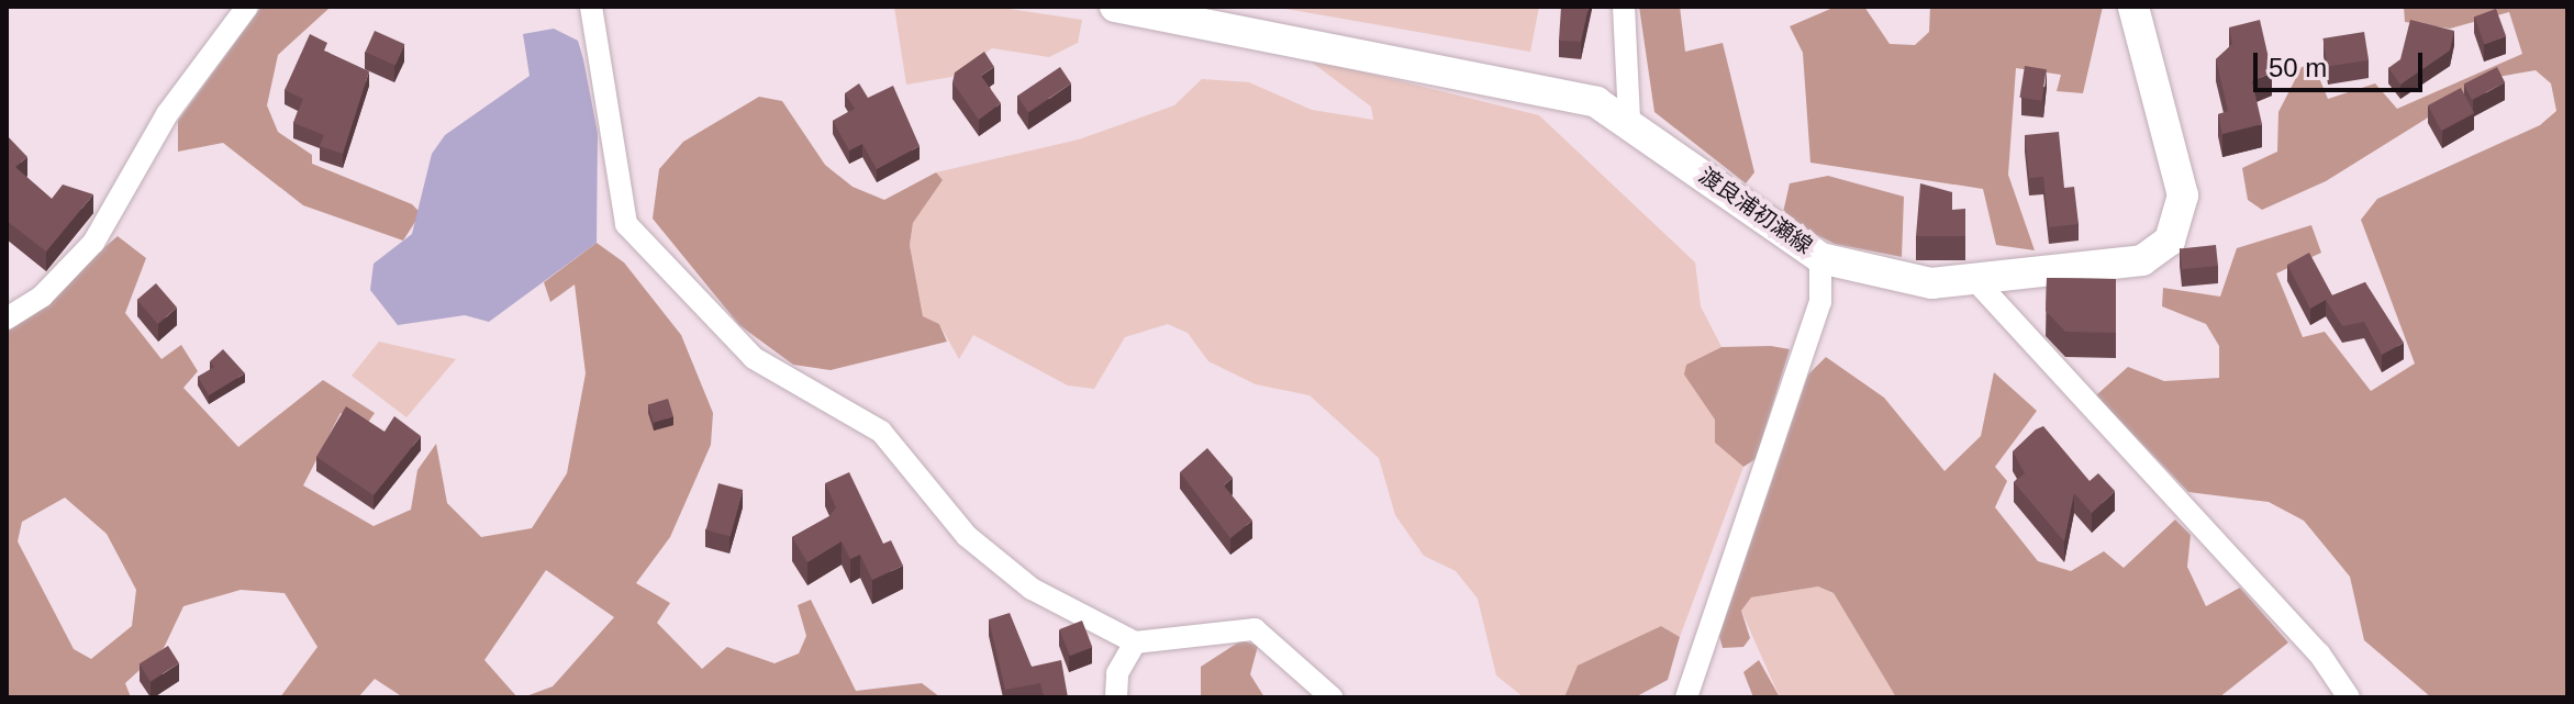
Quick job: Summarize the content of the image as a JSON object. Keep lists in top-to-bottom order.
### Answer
{
  "streets": {
    "main road": ["渡良浦初瀬線"]
  },
  "scale_bar": "50 m"
}
